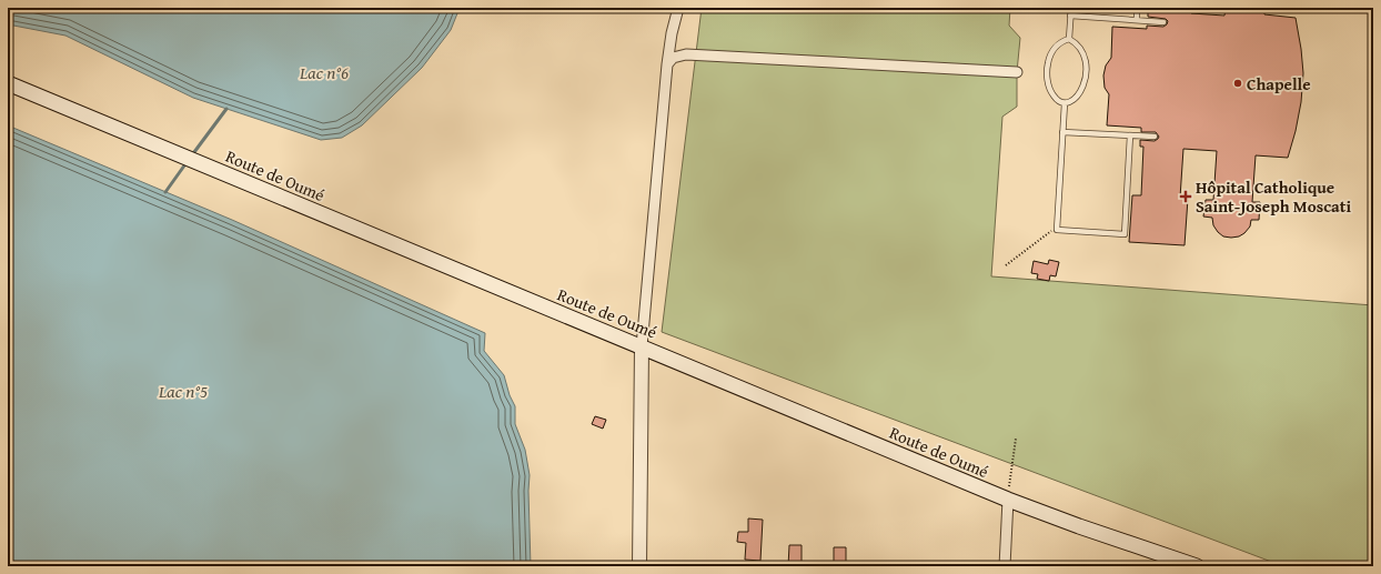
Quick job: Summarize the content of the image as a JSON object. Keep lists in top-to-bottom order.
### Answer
{
  "streets": {
    "main road": ["Route de Oumé"]
  },
  "water": ["Lac n°6", "Lac n°5"],
  "places": {
    "other": ["Chapelle"],
    "health": ["Hôpital Catholique Saint-Joseph Moscati"]
  }
}
